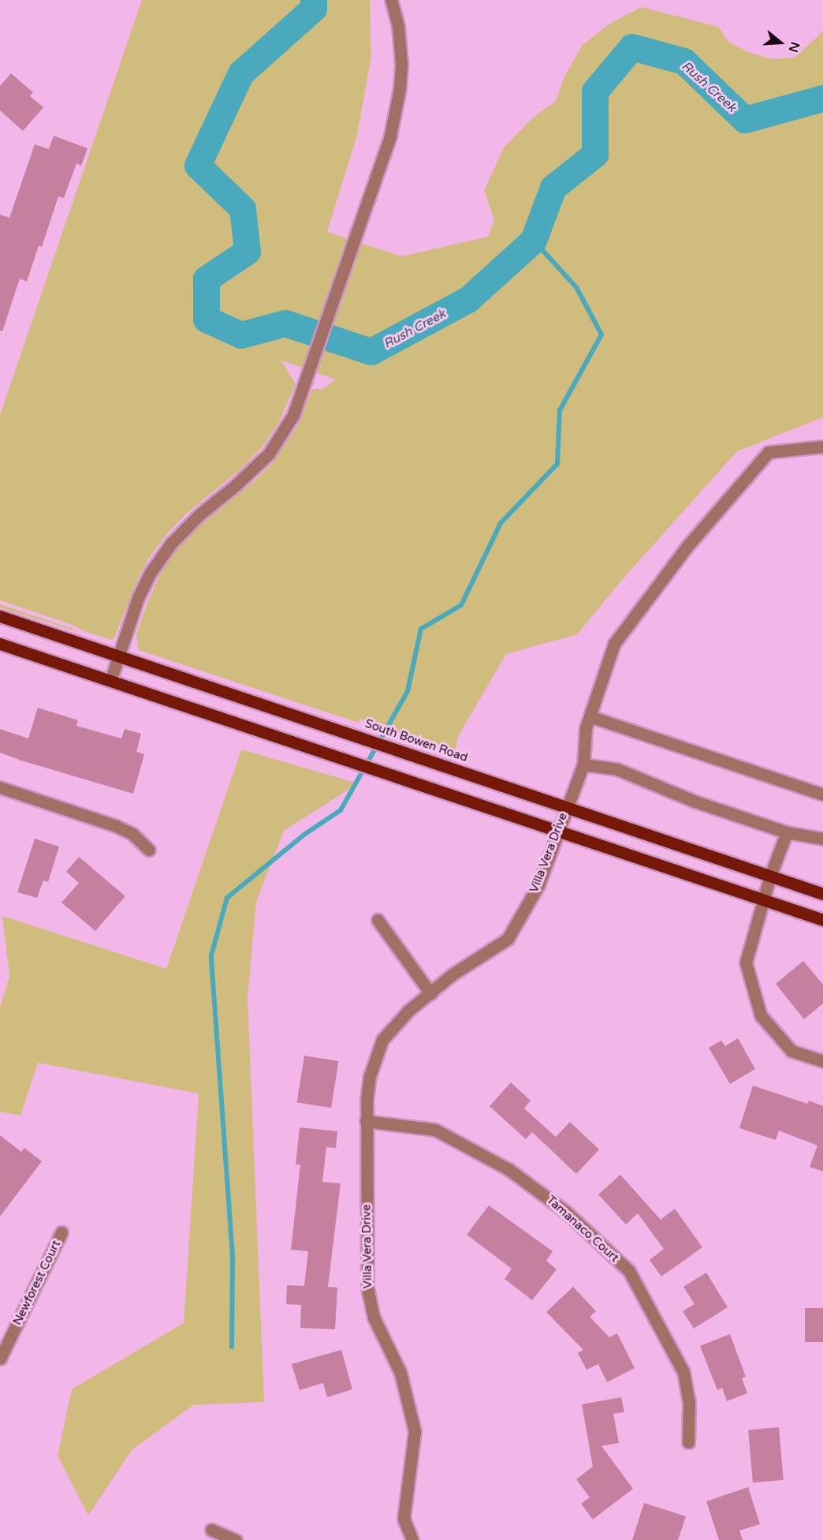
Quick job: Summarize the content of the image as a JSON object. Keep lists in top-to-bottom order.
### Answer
{
  "streets": {
    "main road": ["South Bowen Road"],
    "street": ["Villa Vera Drive", "Tamanaco Court", "Newforest Court"]
  },
  "crossings": [
    ["South Bowen Road", "Villa Vera Drive"],
    ["Villa Vera Drive", "Tamanaco Court"]
  ],
  "water": ["Rush Creek"],
  "north": "right"
}
